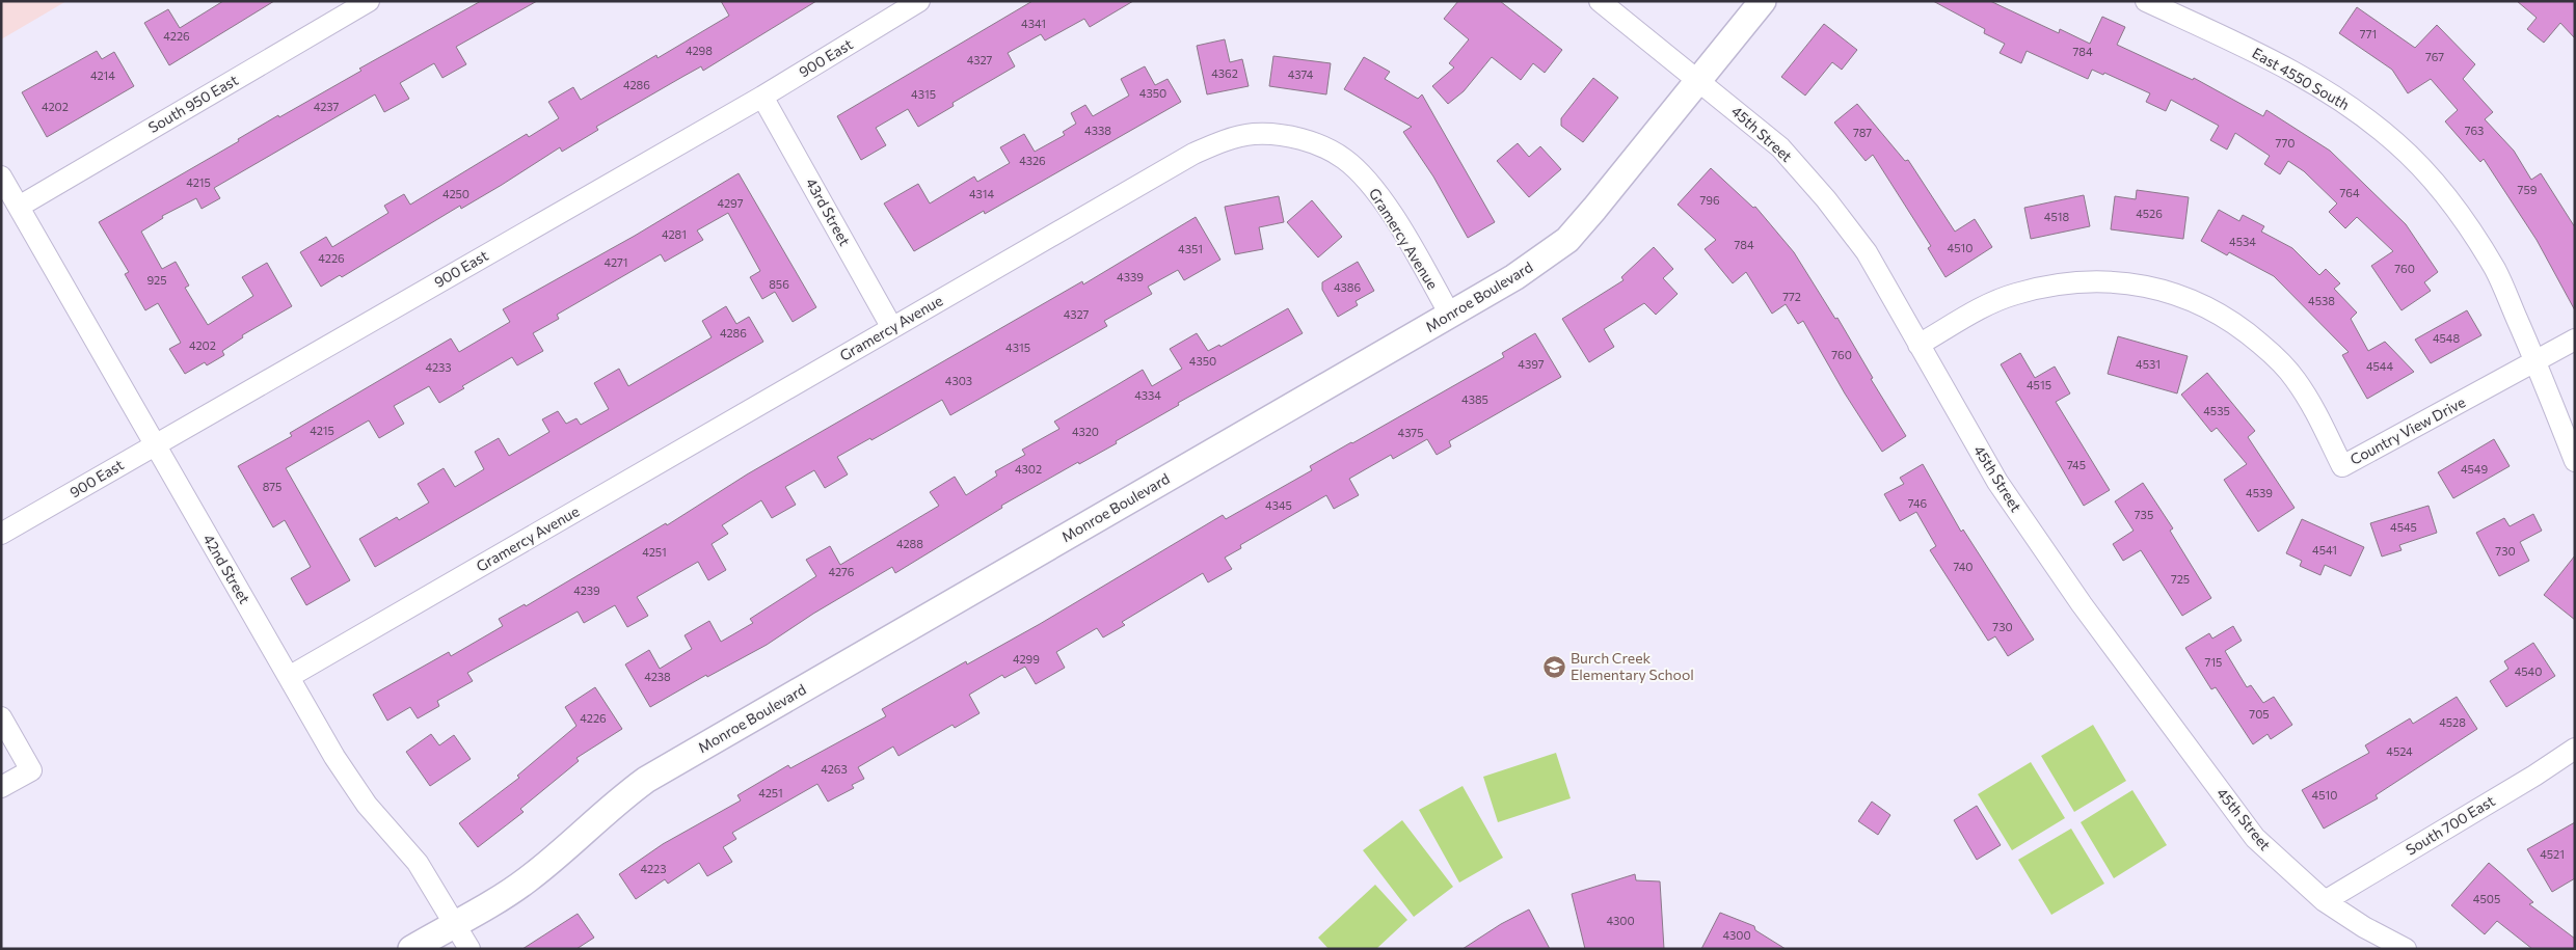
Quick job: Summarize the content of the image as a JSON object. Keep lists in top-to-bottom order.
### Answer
{
  "streets": {
    "street": [
      "900 East",
      "East 4550 South",
      "South 950 East",
      "45th Street",
      "43rd Street",
      "Gramercy Avenue",
      "Monroe Boulevard",
      "Country View Drive",
      "42nd Street",
      "South 700 East"
    ]
  },
  "crossings": [
    ["900 East", "43rd Street"],
    ["900 East", "42nd Street"],
    ["East 4550 South", "Country View Drive"],
    ["South 950 East", "42nd Street"],
    ["45th Street", "Monroe Boulevard"],
    ["45th Street", "Country View Drive"],
    ["45th Street", "South 700 East"],
    ["43rd Street", "Gramercy Avenue"],
    ["Gramercy Avenue", "Monroe Boulevard"],
    ["Gramercy Avenue", "42nd Street"],
    ["Monroe Boulevard", "42nd Street"]
  ],
  "places": {
    "school or university": ["Burch Creek Elementary School"]
  },
  "house_numbers": [
    "4341",
    "771",
    "4226",
    "4298",
    "784",
    "767",
    "4327",
    "4362",
    "4374",
    "4214",
    "4286",
    "4350",
    "4315",
    "4202",
    "4237",
    "4338",
    "763",
    "787",
    "770",
    "4326",
    "4215",
    "759",
    "764",
    "4250",
    "4314",
    "796",
    "4297",
    "4526",
    "4518",
    "4281",
    "4534",
    "784",
    "4510",
    "4351",
    "4226",
    "4271",
    "760",
    "4339",
    "925",
    "856",
    "4386",
    "772",
    "4538",
    "4327",
    "4286",
    "4548",
    "4202",
    "4315",
    "760",
    "4350",
    "4397",
    "4531",
    "4544",
    "4233",
    "4303",
    "4515",
    "4334",
    "4385",
    "4535",
    "4215",
    "4320",
    "4375",
    "745",
    "4302",
    "4549",
    "875",
    "4539",
    "746",
    "4345",
    "735",
    "4545",
    "4288",
    "4541",
    "730",
    "4251",
    "740",
    "4276",
    "725",
    "4239",
    "730",
    "4299",
    "715",
    "4540",
    "4238",
    "705",
    "4226",
    "4528",
    "4524",
    "4263",
    "4251",
    "4510",
    "4521",
    "4223",
    "4505",
    "4300",
    "4300"
  ]
}
